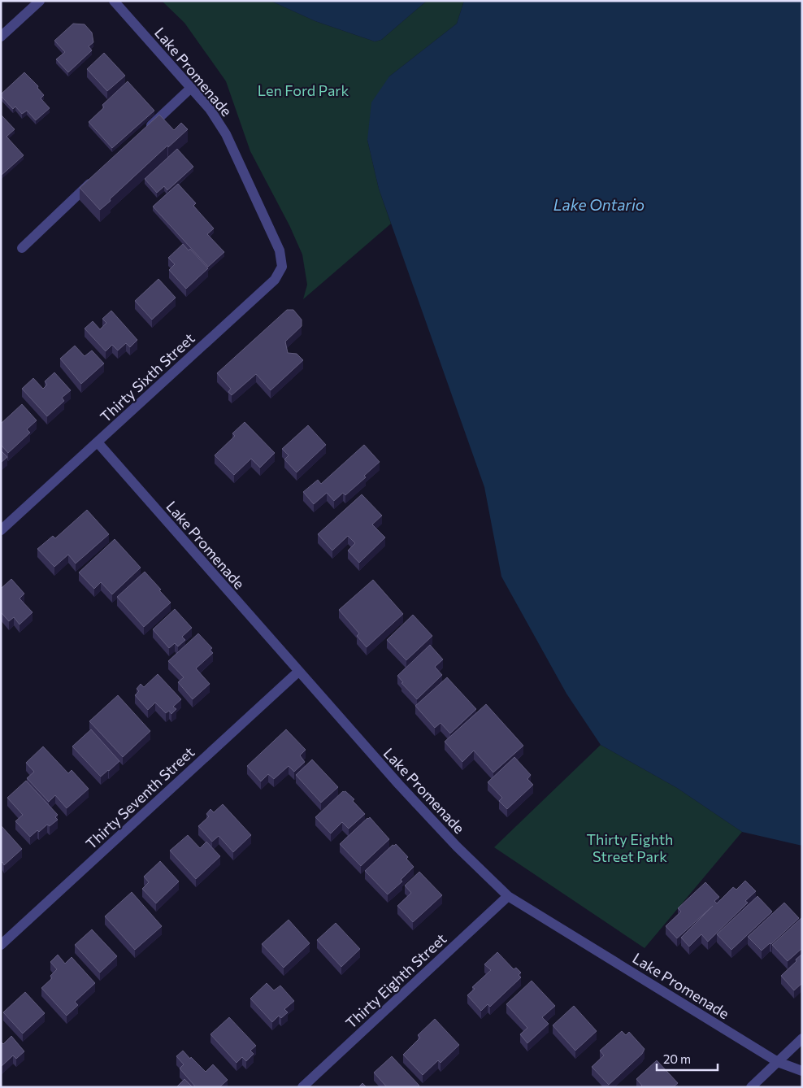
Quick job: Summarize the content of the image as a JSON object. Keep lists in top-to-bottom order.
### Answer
{
  "streets": {
    "street": [
      "Lake Promenade",
      "Thirty Sixth Street",
      "Thirty Seventh Street",
      "Thirty Eighth Street"
    ]
  },
  "crossings": [
    ["Lake Promenade", "Thirty Sixth Street"],
    ["Lake Promenade", "Thirty Seventh Street"],
    ["Lake Promenade", "Thirty Eighth Street"]
  ],
  "water": ["Lake Ontario"],
  "parks": ["Len Ford Park", "Thirty Eighth Street Park"],
  "scale_bar": "20 m"
}
